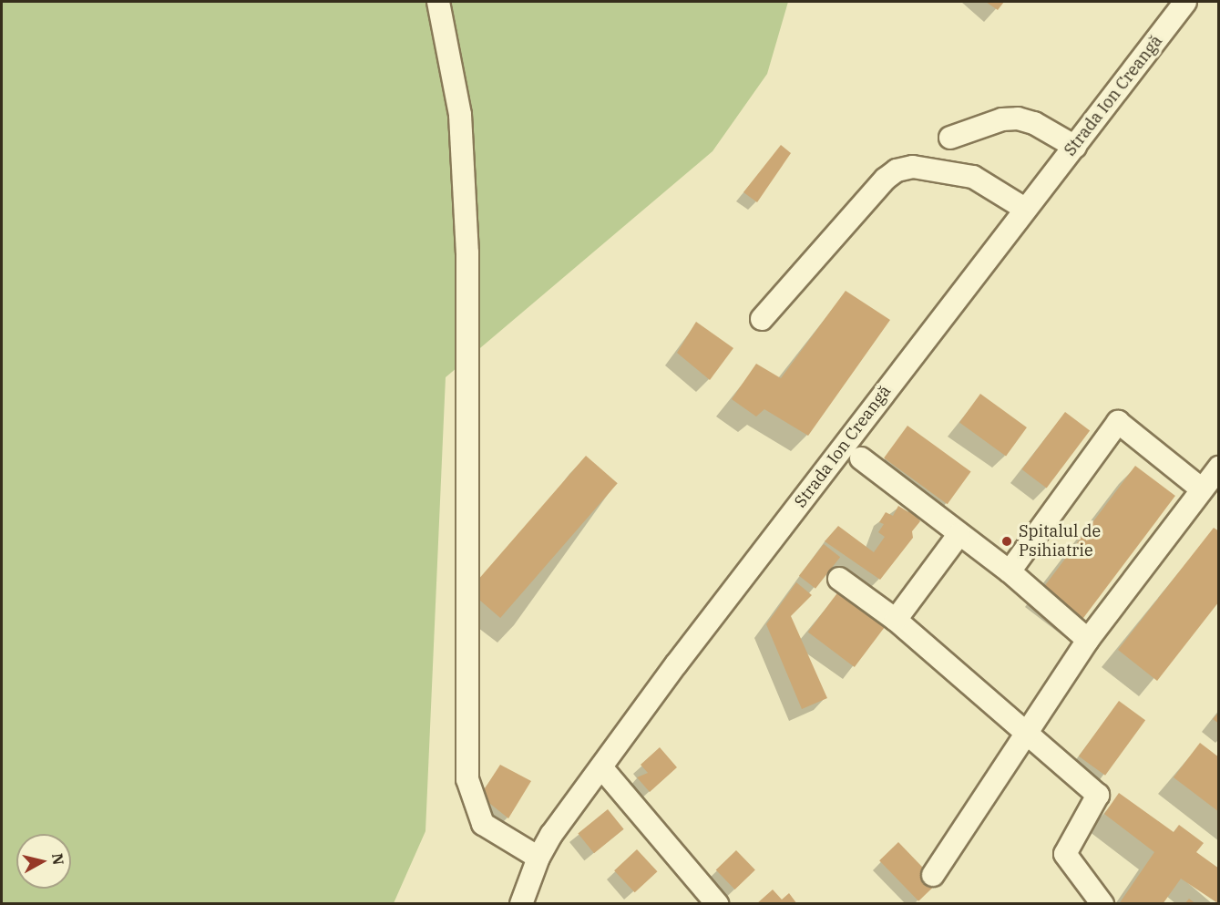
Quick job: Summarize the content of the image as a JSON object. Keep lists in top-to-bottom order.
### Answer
{
  "streets": {
    "street": ["Strada Ion Creangă"]
  },
  "places": ["Spitalul de Psihiatrie"],
  "north": "right"
}
